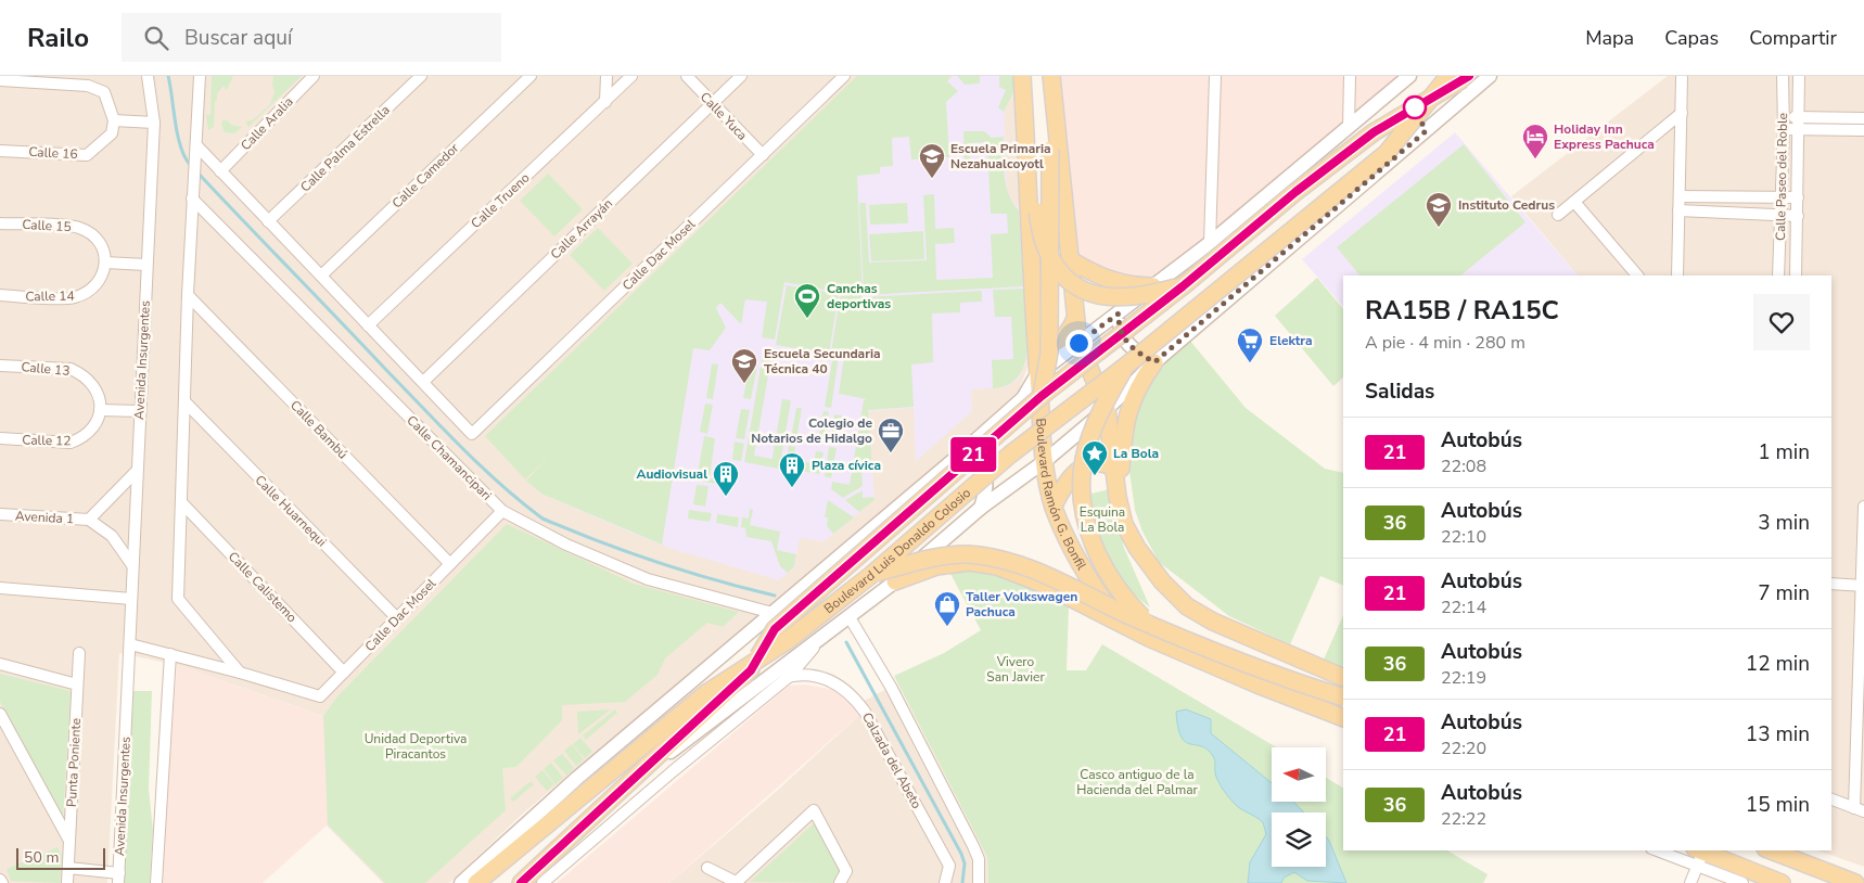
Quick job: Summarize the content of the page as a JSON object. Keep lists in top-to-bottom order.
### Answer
{
  "streets": {
    "main road": ["Boulevard Ramón G. Bonfil", "Boulevard Luis Donaldo Colosio"],
    "street": [
      "Calle Yuca",
      "Calle Aralia",
      "Calle Palma Estrella",
      "Calle 16",
      "Calle Camedor",
      "Calle Paseo del Roble",
      "Calle Trueno",
      "Calle 15",
      "Calle Arrayán",
      "Calle Dac Mosel",
      "Calle 14",
      "Avenida Insurgentes",
      "Calle 13",
      "Calle Bambú",
      "Calle 12",
      "Calle Chamancipari",
      "Calle Huarnequi",
      "Avenida 1",
      "Calle Calistemo",
      "Calzada del Abeto",
      "Punta Poniente"
    ]
  },
  "crossings": [
    ["Calle Yuca", "Calle Arrayán"],
    ["Calle Yuca", "Calle Dac Mosel"],
    ["Calle 15", "Calle 14"],
    ["Calle Arrayán", "Calle Dac Mosel"],
    ["Calle Dac Mosel", "Calle Bambú"],
    ["Calle Dac Mosel", "Calle Chamancipari"],
    ["Calle Dac Mosel", "Calle Huarnequi"],
    ["Calle Dac Mosel", "Calle Calistemo"],
    ["Avenida Insurgentes", "Avenida 1"],
    ["Calle 13", "Calle 12"]
  ],
  "parks": [
    "Esquina La Bola",
    "Vivero San Javier",
    "Unidad Deportiva Piracantos",
    "Casco antiguo de la Hacienda del Palmar"
  ],
  "places": {
    "hotel": ["Holiday Inn Express Pachuca"],
    "school or university": ["Escuela Primaria Nezahualcoyotl", "Instituto Cedrus", "Escuela Secundaria Técnica 40"],
    "sports": ["Canchas deportivas"],
    "supermarket": ["Elektra"],
    "office": ["Colegio de Notarios de Hidalgo"],
    "place": ["La Bola"],
    "building": ["Plaza cívica", "Audiovisual"],
    "shop": ["Taller Volkswagen Pachuca"]
  },
  "lines": ["bus line 21"],
  "scale_bar": "50 m",
  "north": "left",
  "page": {
    "header": "Railo",
    "search": "Buscar aquí",
    "nav": ["Mapa", "Capas", "Compartir"],
    "on_map": "21",
    "heading": [
      ["RA15B / RA15C", "A pie · 4 min · 280 m"],
      "Salidas"
    ],
    "list": [
      {
        "mark": "21",
        "name": "Autobús",
        "note": "22:08",
        "value": "1 min"
      },
      {
        "mark": "36",
        "name": "Autobús",
        "note": "22:10",
        "value": "3 min"
      },
      {
        "mark": "21",
        "name": "Autobús",
        "note": "22:14",
        "value": "7 min"
      },
      {
        "mark": "36",
        "name": "Autobús",
        "note": "22:19",
        "value": "12 min"
      },
      {
        "mark": "21",
        "name": "Autobús",
        "note": "22:20",
        "value": "13 min"
      },
      {
        "mark": "36",
        "name": "Autobús",
        "note": "22:22",
        "value": "15 min"
      }
    ],
    "scale": "50 m"
  }
}
